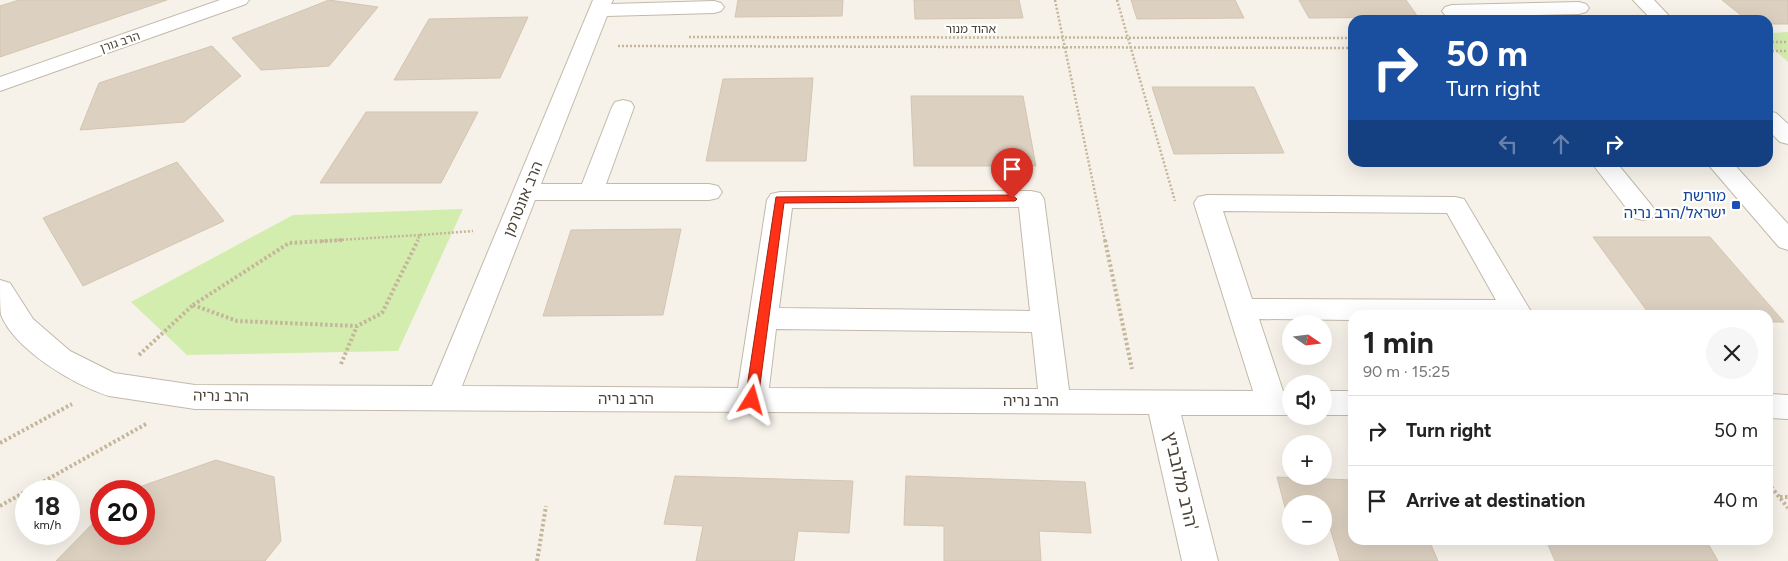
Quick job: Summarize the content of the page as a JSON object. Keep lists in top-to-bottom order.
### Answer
{
  "streets": {
    "street": [
      "הרב גורן",
      "הרב אונטרמן",
      "הרב נריה",
      "הרב מלובביץ'"
    ],
    "path": ["אהוד מנור"]
  },
  "crossings": [
    ["הרב אונטרמן", "הרב נריה"],
    ["הרב נריה", "הרב מלובביץ'"]
  ],
  "places": {
    "transit": ["מורשת ישראל/הרב נריה"]
  },
  "north": "right",
  "page": {
    "turn": ["50 m", "Turn right"],
    "heading": ["1 min", "90 m · 15:25"],
    "map_buttons": ["+", "−"],
    "list": [
      {
        "name": "Turn right",
        "value": "50 m"
      },
      {
        "name": "Arrive at destination",
        "value": "40 m"
      }
    ],
    "speed": "18 km/h",
    "limit": "20"
  }
}
